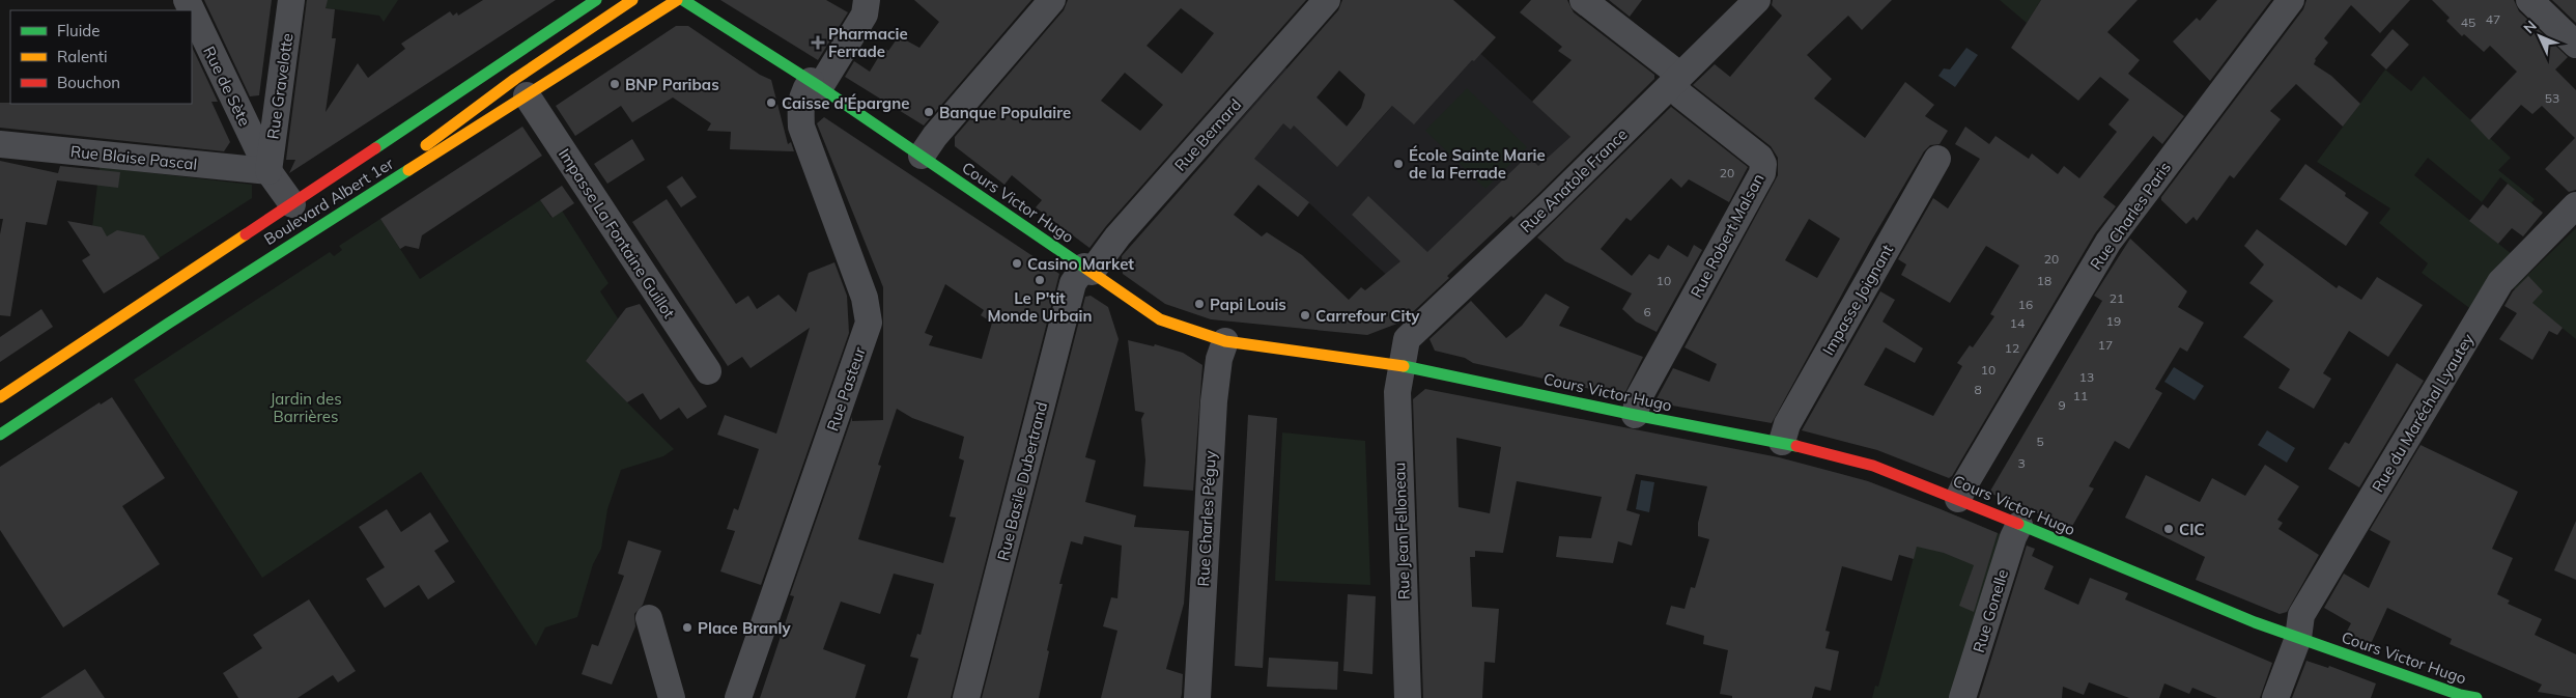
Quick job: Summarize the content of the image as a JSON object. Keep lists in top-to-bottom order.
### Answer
{
  "streets": {
    "street": [
      "Rue de Sète",
      "Rue Gravelotte",
      "Rue Bernard",
      "Rue Blaise Pascal",
      "Rue Anatole France",
      "Boulevard Albert 1er",
      "Cours Victor Hugo",
      "Rue Charles Paris",
      "Impasse La Fontaine Guillot",
      "Rue Robert Malsan",
      "Impasse Joignant",
      "Rue Pasteur",
      "Rue du Maréchal Lyautey",
      "Rue Basile Dubertrand",
      "Rue Charles Péguy",
      "Rue Jean Felloneau",
      "Rue Gonelle"
    ]
  },
  "crossings": [
    ["Rue de Sète", "Rue Gravelotte"],
    ["Rue de Sète", "Rue Blaise Pascal"],
    ["Rue de Sète", "Boulevard Albert 1er"],
    ["Rue Gravelotte", "Rue Blaise Pascal"],
    ["Rue Bernard", "Cours Victor Hugo"],
    ["Rue Bernard", "Rue Basile Dubertrand"],
    ["Rue Anatole France", "Cours Victor Hugo"],
    ["Rue Anatole France", "Rue Robert Malsan"],
    ["Rue Anatole France", "Rue Jean Felloneau"],
    ["Boulevard Albert 1er", "Impasse La Fontaine Guillot"],
    ["Cours Victor Hugo", "Rue Charles Paris"],
    ["Cours Victor Hugo", "Rue Robert Malsan"],
    ["Cours Victor Hugo", "Impasse Joignant"],
    ["Cours Victor Hugo", "Rue Pasteur"],
    ["Cours Victor Hugo", "Rue du Maréchal Lyautey"],
    ["Cours Victor Hugo", "Rue Basile Dubertrand"],
    ["Cours Victor Hugo", "Rue Charles Péguy"],
    ["Cours Victor Hugo", "Rue Jean Felloneau"],
    ["Cours Victor Hugo", "Rue Gonelle"]
  ],
  "parks": ["Jardin des Barrières"],
  "places": {
    "health": ["Pharmacie Ferrade"],
    "other": [
      "BNP Paribas",
      "Caisse d'Épargne",
      "Banque Populaire",
      "École Sainte Marie de la Ferrade",
      "Casino Market",
      "Le P'tit Monde Urbain",
      "Papi Louis",
      "Carrefour City",
      "CIC",
      "Place Branly"
    ]
  },
  "house_numbers": [
    "47",
    "45",
    "53",
    "20",
    "20",
    "10",
    "18",
    "21",
    "16",
    "6",
    "19",
    "14",
    "17",
    "12",
    "10",
    "13",
    "8",
    "11",
    "9",
    "5",
    "3"
  ],
  "legend": ["Fluide", "Ralenti", "Bouchon"],
  "north": "top left"
}
